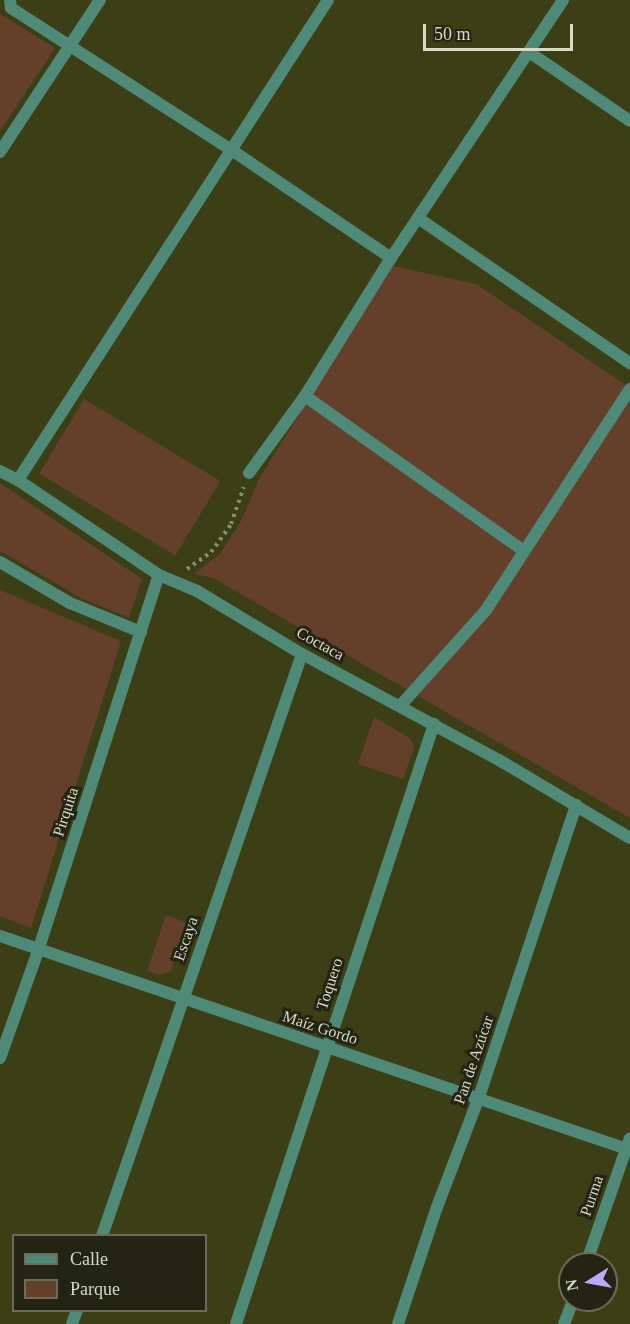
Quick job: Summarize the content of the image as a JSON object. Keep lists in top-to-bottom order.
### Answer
{
  "streets": {
    "street": [
      "Coctaca",
      "Pirquita",
      "Escaya",
      "Toquero",
      "Maíz Gordo",
      "Pan de Azúcar",
      "Purma"
    ]
  },
  "crossings": [
    ["Coctaca", "Pirquita"],
    ["Coctaca", "Escaya"],
    ["Coctaca", "Toquero"],
    ["Coctaca", "Pan de Azúcar"],
    ["Pirquita", "Maíz Gordo"],
    ["Escaya", "Maíz Gordo"],
    ["Toquero", "Maíz Gordo"],
    ["Maíz Gordo", "Pan de Azúcar"],
    ["Maíz Gordo", "Purma"]
  ],
  "legend": ["Calle", "Parque"],
  "scale_bar": "50 m",
  "north": "left"
}
